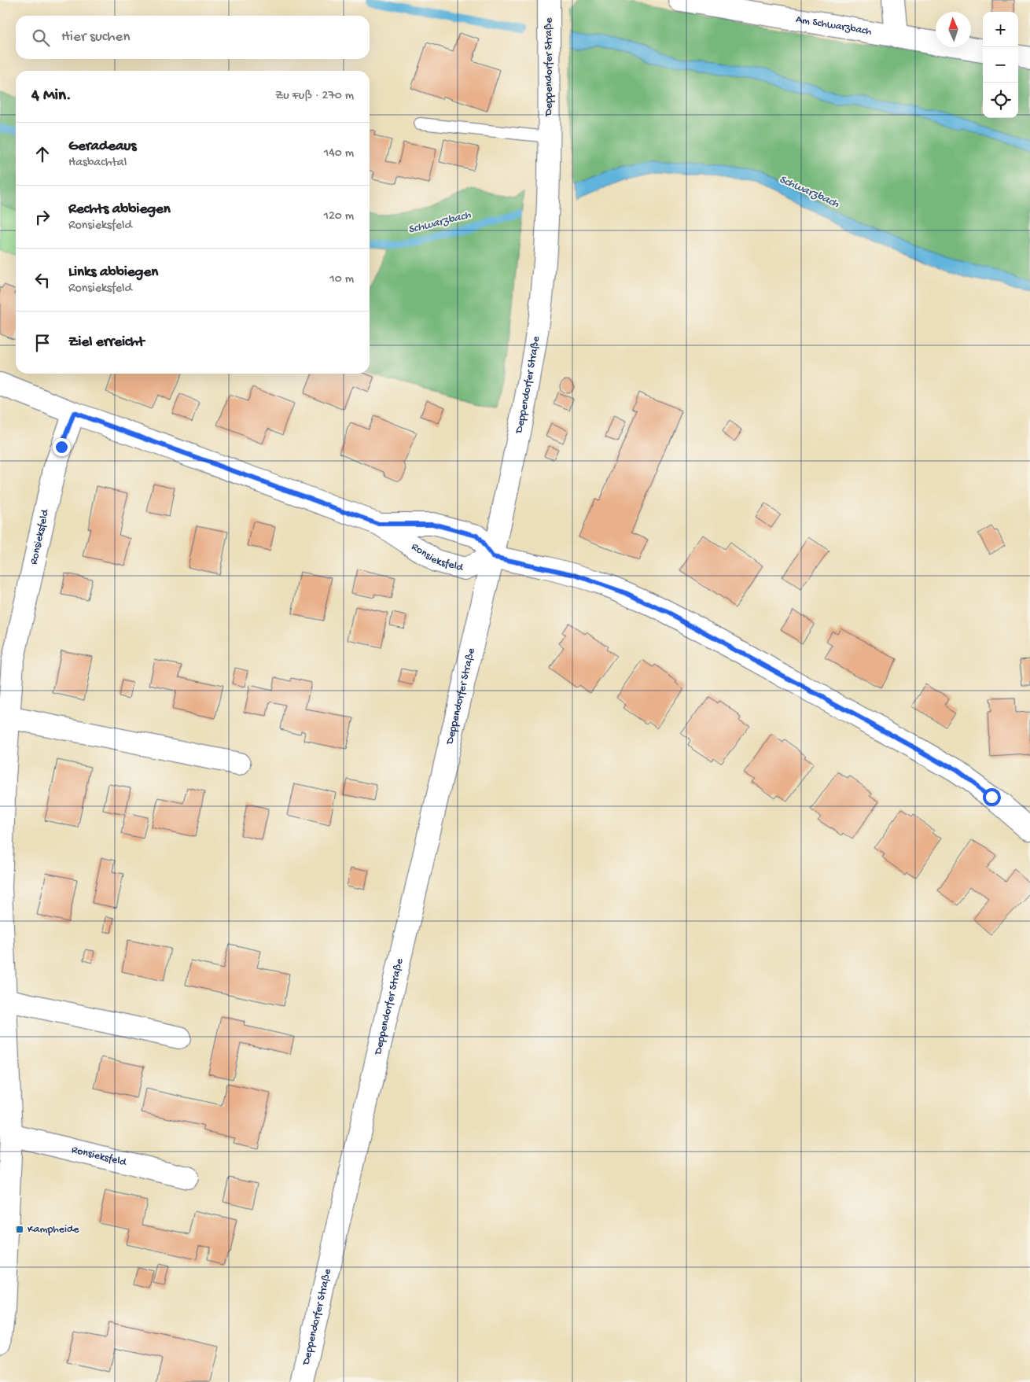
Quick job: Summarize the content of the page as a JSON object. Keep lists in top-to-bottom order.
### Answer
{
  "streets": {
    "street": ["Am Schwarzbach", "Deppendorfer Straße", "Ronsieksfeld"]
  },
  "crossings": [
    ["Deppendorfer Straße", "Ronsieksfeld"]
  ],
  "water": ["Schwarzbach"],
  "places": {
    "transit": ["Kampheide"]
  },
  "north": "top",
  "page": {
    "map_buttons": ["+", "−"],
    "search": "Hier suchen",
    "heading": ["4 Min.", "Zu Fuß · 270 m"],
    "list": [
      ["Geradeaus", "Hasbachtal", "140 m"],
      ["Rechts abbiegen", "Ronsieksfeld", "120 m"],
      ["Links abbiegen", "Ronsieksfeld", "10 m"],
      "Ziel erreicht"
    ]
  }
}
